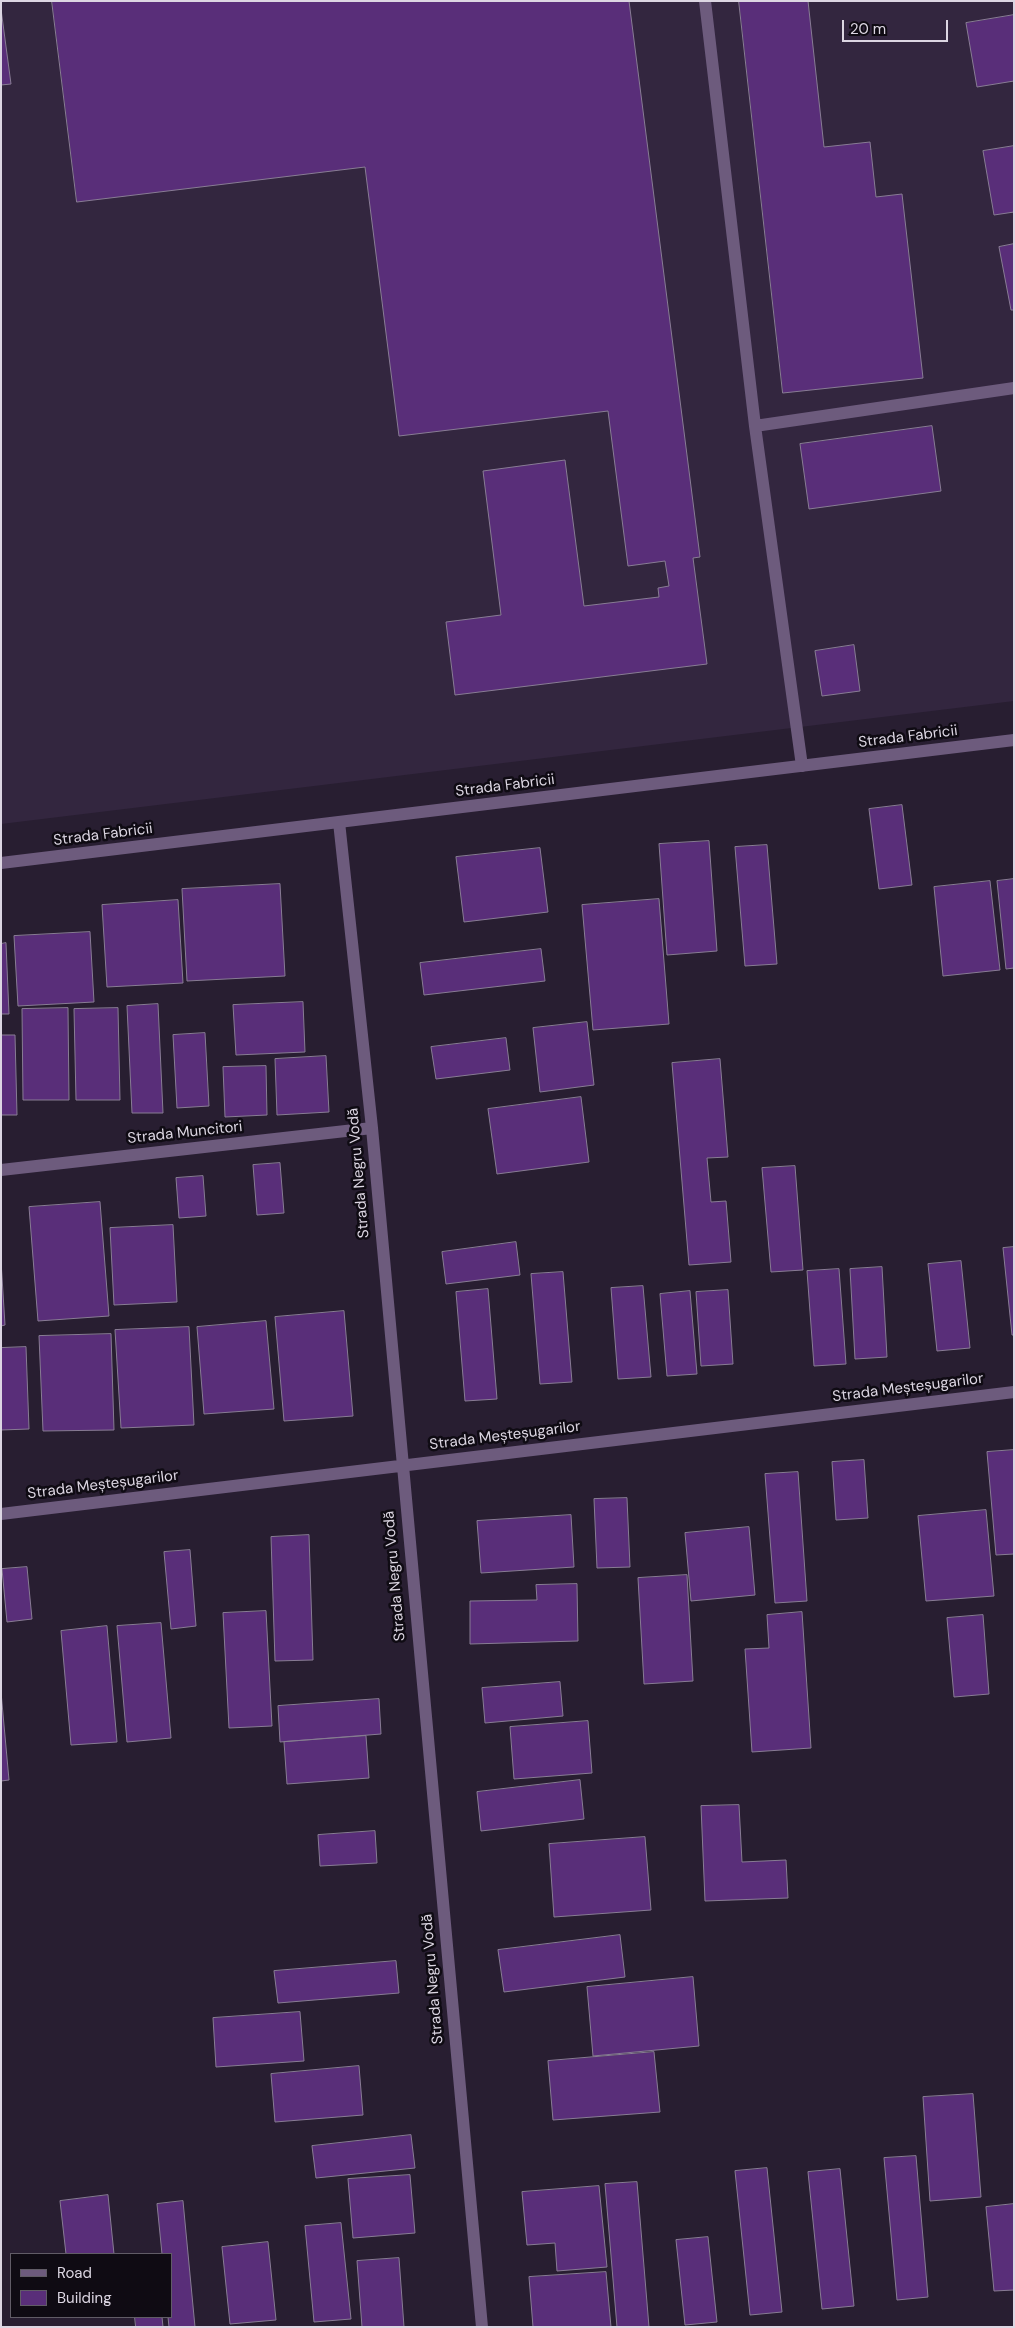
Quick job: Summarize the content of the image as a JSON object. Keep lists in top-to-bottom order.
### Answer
{
  "streets": {
    "street": [
      "Strada Fabricii",
      "Strada Muncitori",
      "Strada Negru Vodă",
      "Strada Meșteșugarilor"
    ]
  },
  "crossings": [
    ["Strada Fabricii", "Strada Negru Vodă"],
    ["Strada Muncitori", "Strada Negru Vodă"],
    ["Strada Negru Vodă", "Strada Meșteșugarilor"]
  ],
  "legend": ["Road", "Building"],
  "scale_bar": "20 m"
}
